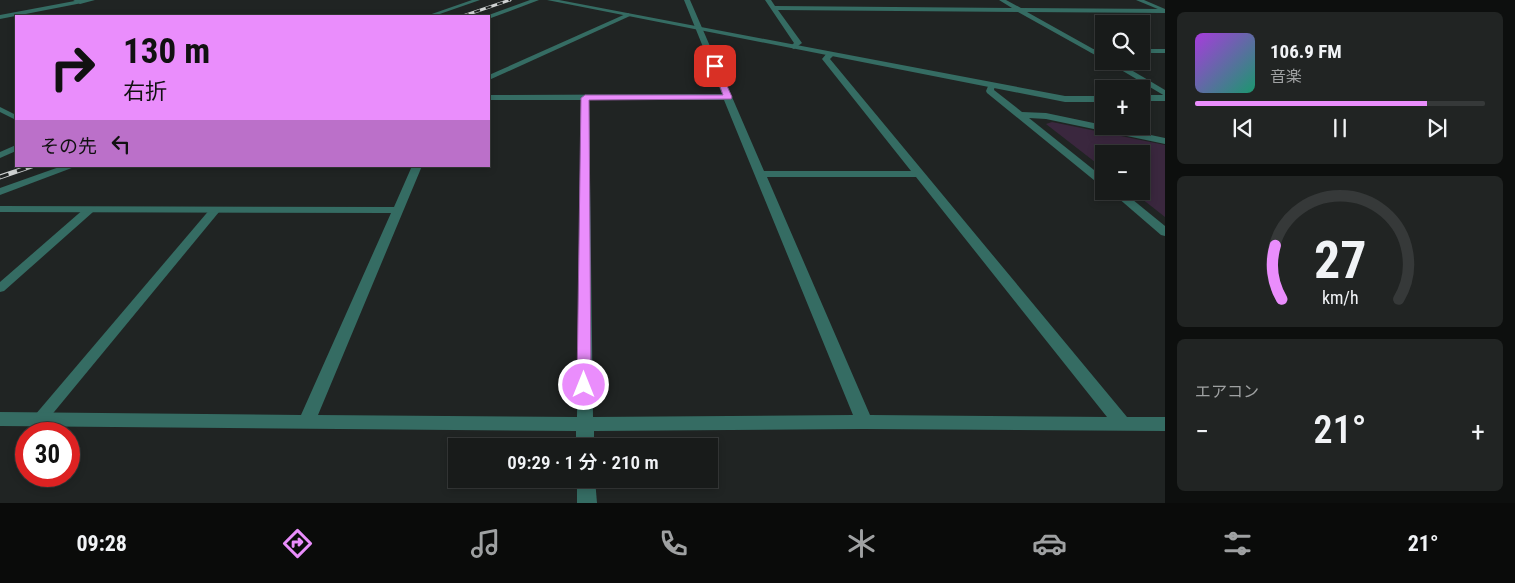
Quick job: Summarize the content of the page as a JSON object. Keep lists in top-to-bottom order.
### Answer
{
  "page": {
    "map_buttons": ["+", "−"],
    "turn": ["130 m", "右折"],
    "song": ["106.9 FM", "音楽"],
    "then": "その先",
    "tile": "エアコン",
    "heat": ["−", "21°", "+"],
    "limit": "30",
    "trip": "09:29 · 1 分 · 210 m",
    "tabs": ["09:28", "21°"],
    "gauge": ["27", "km/h"]
  }
}
